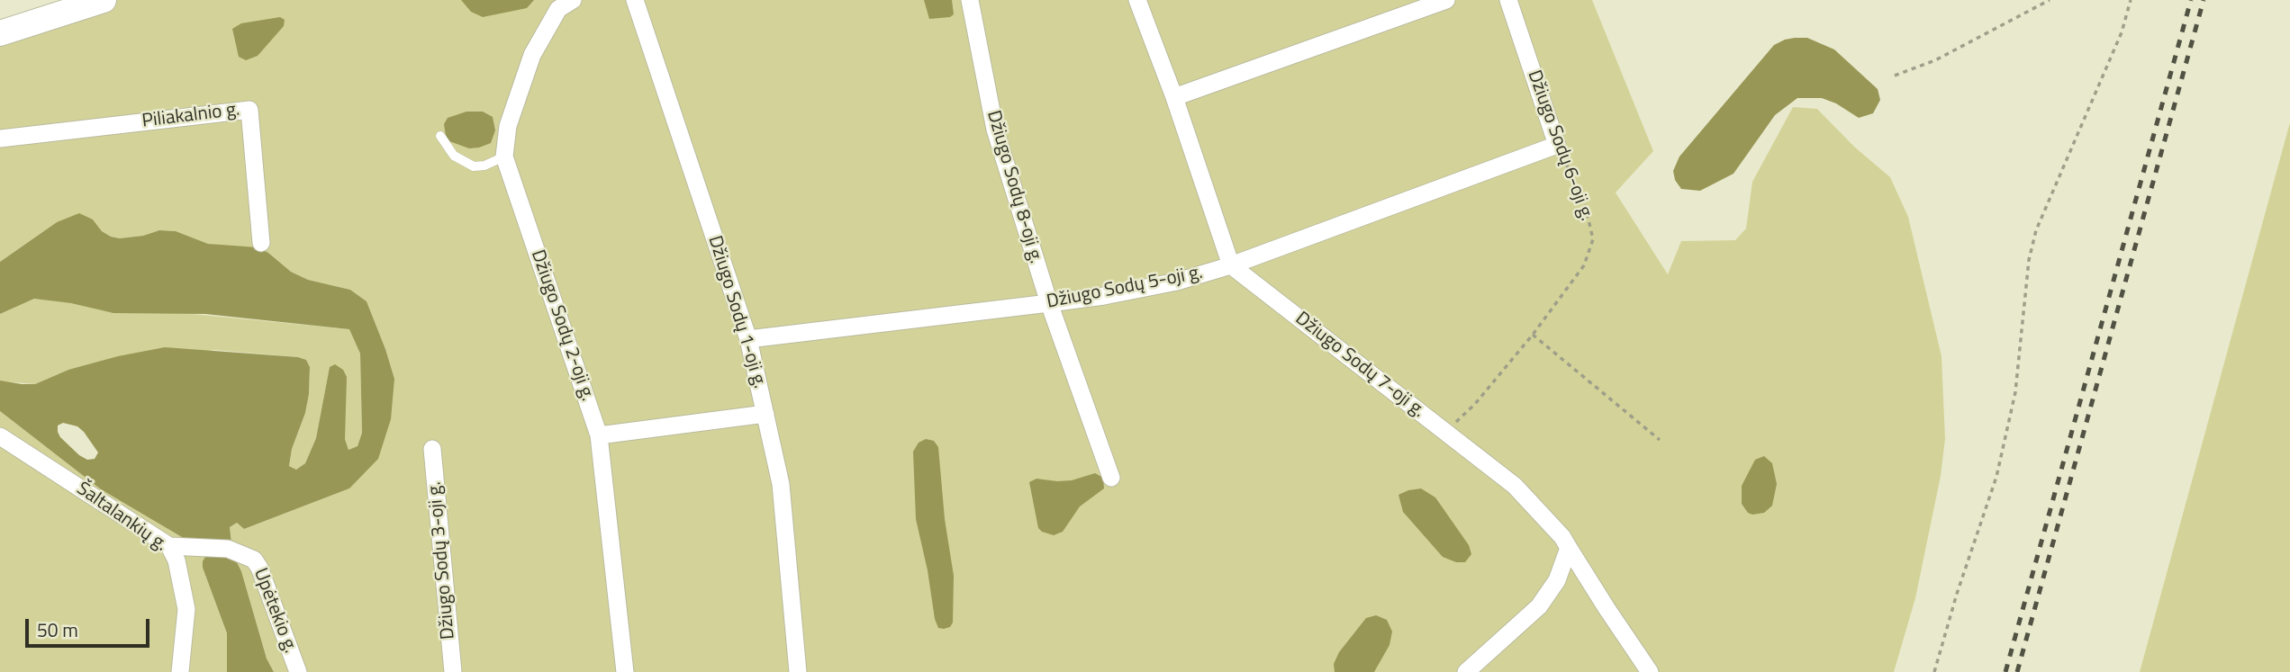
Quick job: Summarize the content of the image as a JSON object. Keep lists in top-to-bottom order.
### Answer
{
  "streets": {
    "street": [
      "Piliakalnio g.",
      "Džiugo Sodų 6-oji g.",
      "Džiugo Sodų 8-oji g.",
      "Džiugo Sodų 5-oji g.",
      "Džiugo Sodų 1-oji g.",
      "Džiugo Sodų 2-oji g.",
      "Džiugo Sodų 7-oji g.",
      "Šaltalankių g.",
      "Džiugo Sodų 3-oji g.",
      "Upėtekio g."
    ]
  },
  "crossings": [
    ["Džiugo Sodų 6-oji g.", "Džiugo Sodų 5-oji g."],
    ["Džiugo Sodų 6-oji g.", "Džiugo Sodų 7-oji g."],
    ["Džiugo Sodų 8-oji g.", "Džiugo Sodų 5-oji g."],
    ["Džiugo Sodų 5-oji g.", "Džiugo Sodų 1-oji g."],
    ["Džiugo Sodų 5-oji g.", "Džiugo Sodų 7-oji g."],
    ["Šaltalankių g.", "Upėtekio g."]
  ],
  "scale_bar": "50 m"
}
